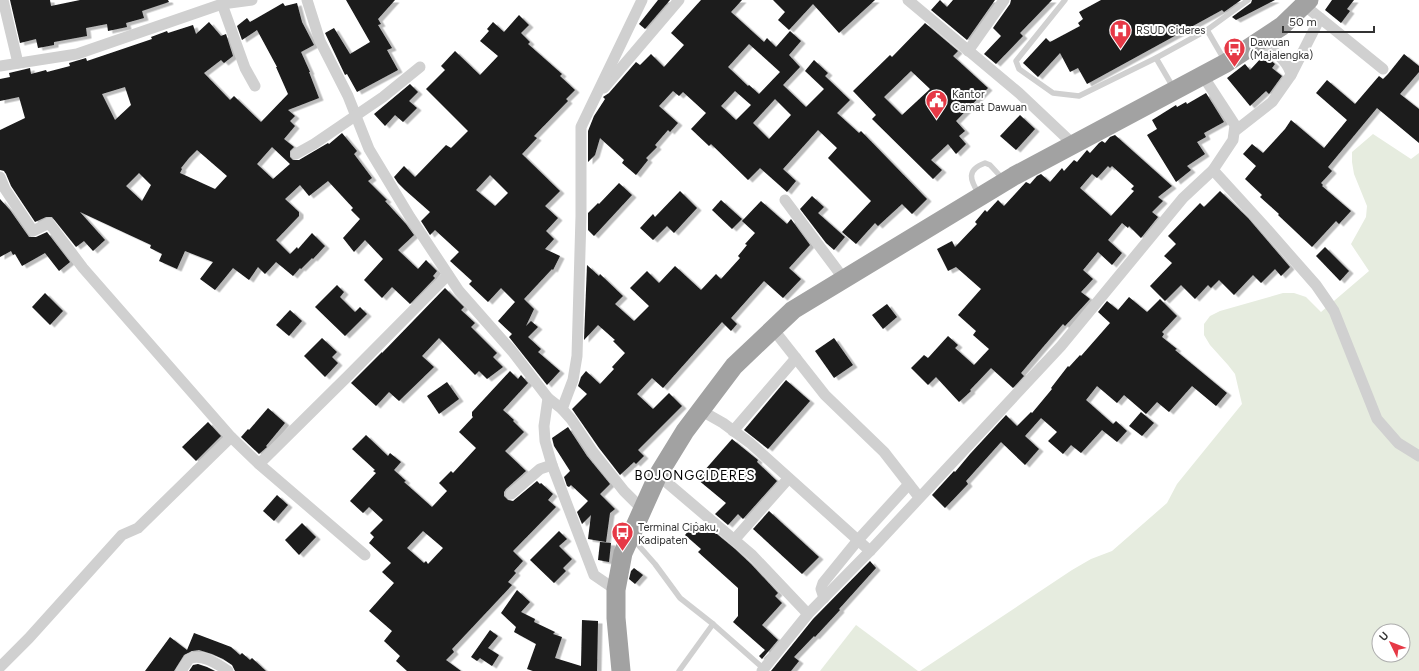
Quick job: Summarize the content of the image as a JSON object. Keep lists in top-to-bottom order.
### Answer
{
  "districts": ["BOJONGCIDERES"],
  "places": {
    "hospital": ["RSUD Cideres"],
    "bus stop": ["Dawuan (Majalengka)", "Terminal Cipaku, Kadipaten"],
    "public building": ["Kantor Camat Dawuan"]
  },
  "scale_bar": "50 m",
  "north": "top left"
}
